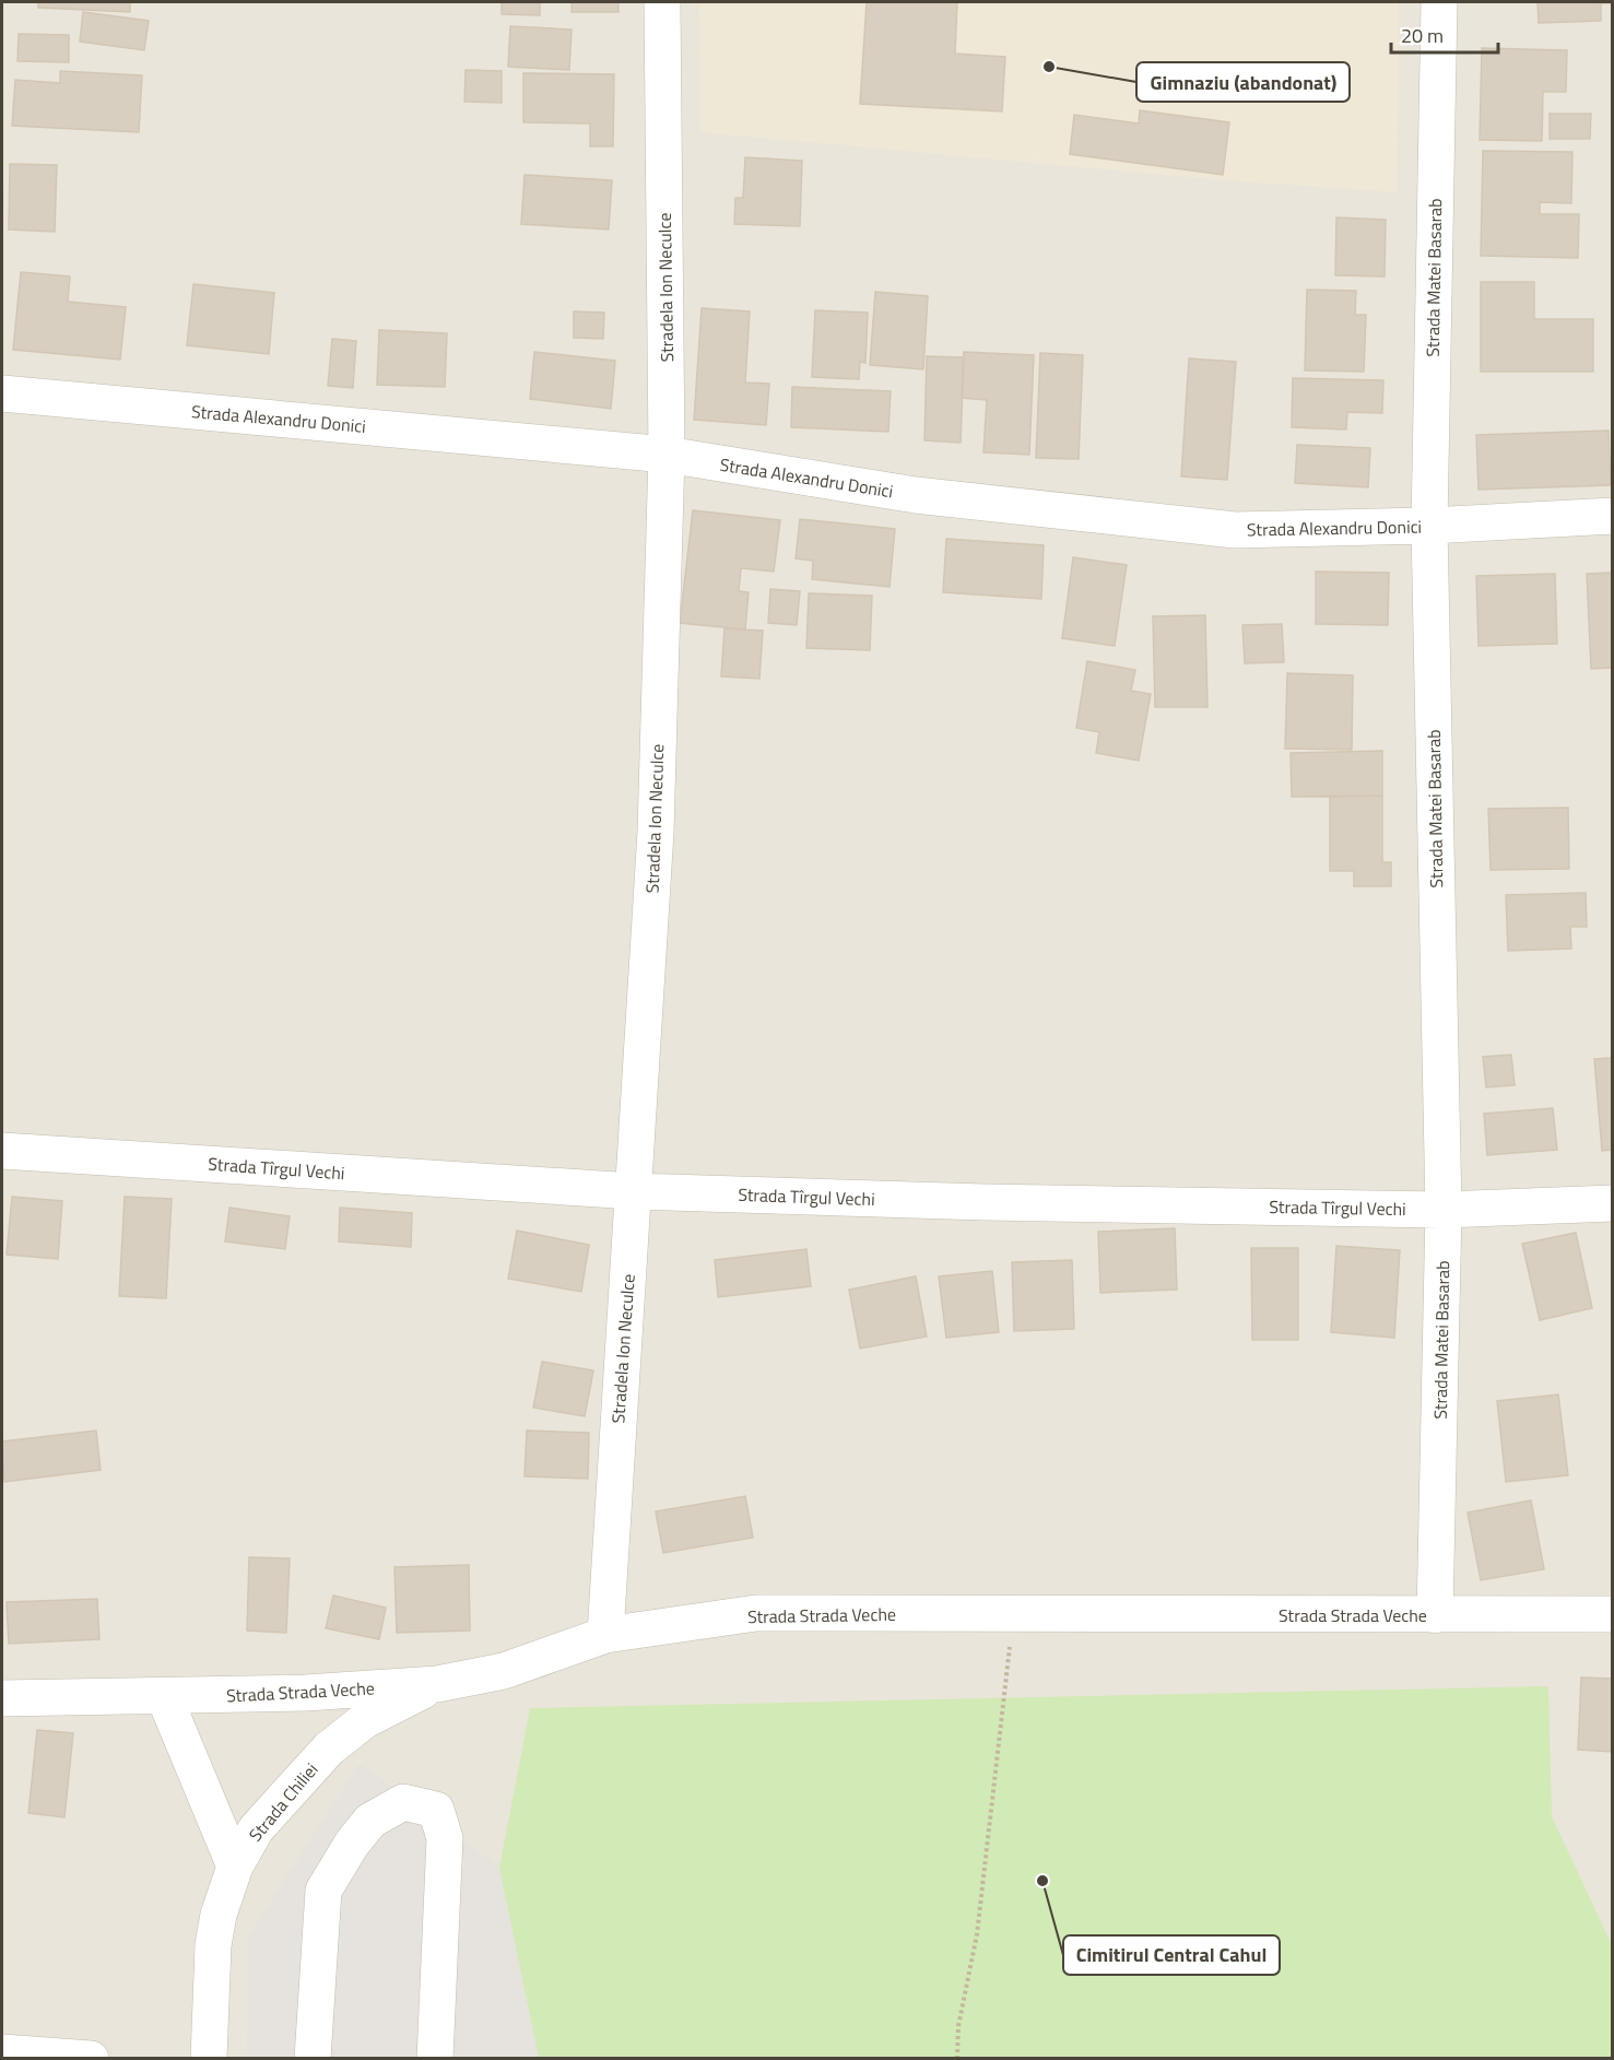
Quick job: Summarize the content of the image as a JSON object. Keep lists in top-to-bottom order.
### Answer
{
  "streets": {
    "street": [
      "Strada Matei Basarab",
      "Stradela Ion Neculce",
      "Strada Alexandru Donici",
      "Strada Tîrgul Vechi",
      "Strada Strada Veche",
      "Strada Chiliei"
    ]
  },
  "crossings": [
    ["Strada Matei Basarab", "Strada Alexandru Donici"],
    ["Strada Matei Basarab", "Strada Tîrgul Vechi"],
    ["Strada Matei Basarab", "Strada Strada Veche"],
    ["Stradela Ion Neculce", "Strada Alexandru Donici"],
    ["Stradela Ion Neculce", "Strada Tîrgul Vechi"],
    ["Stradela Ion Neculce", "Strada Strada Veche"],
    ["Strada Strada Veche", "Strada Chiliei"]
  ],
  "places": ["Gimnaziu (abandonat)", "Cimitirul Central Cahul"],
  "scale_bar": "20 m"
}
